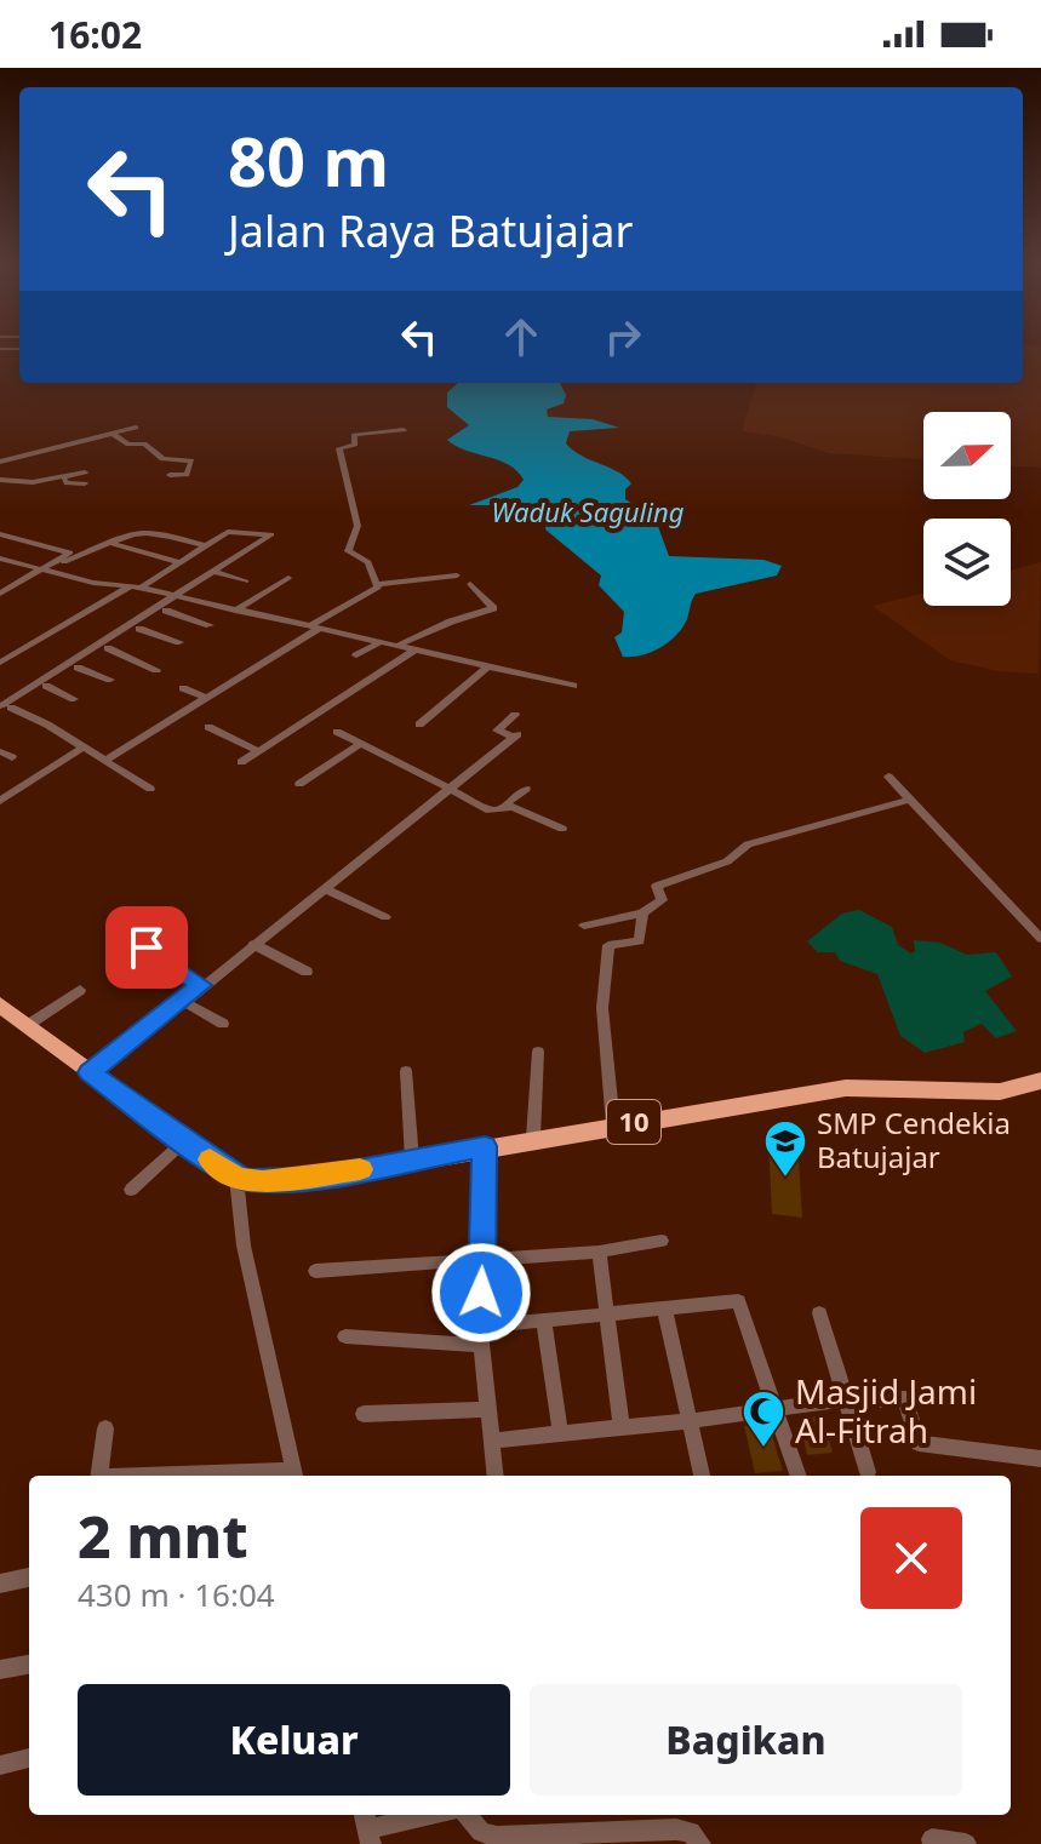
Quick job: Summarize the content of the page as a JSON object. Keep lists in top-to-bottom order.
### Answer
{
  "streets": {
    "highway": ["10"]
  },
  "water": ["Waduk Saguling"],
  "places": {
    "school or university": ["SMP Cendekia Batujajar"],
    "mosque": ["Masjid Jami Al-Fitrah"]
  },
  "north": "right",
  "page": {
    "status": "16:02",
    "turn": ["80 m", "Jalan Raya Batujajar"],
    "heading": ["2 mnt", "430 m · 16:04"],
    "buttons": ["Keluar", "Bagikan"]
  }
}
